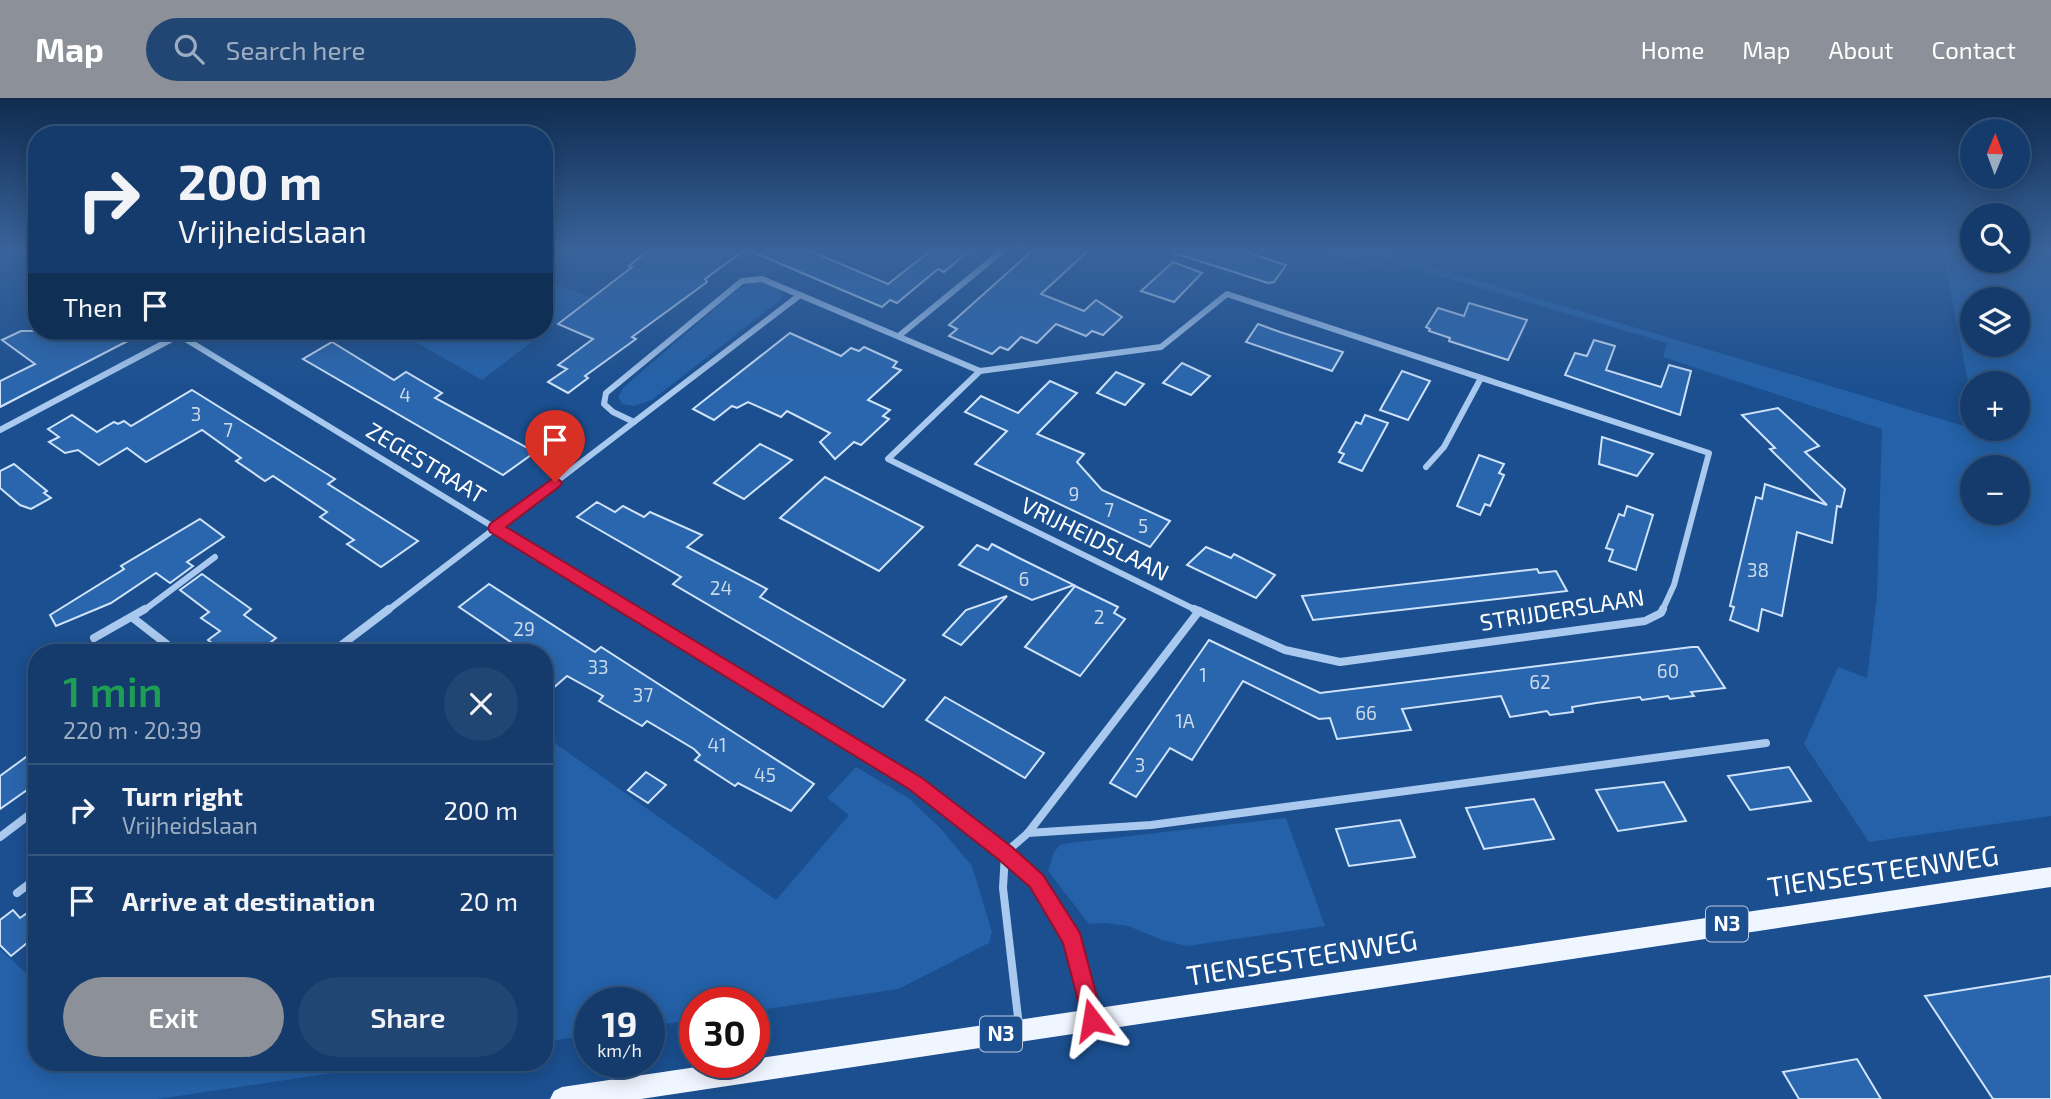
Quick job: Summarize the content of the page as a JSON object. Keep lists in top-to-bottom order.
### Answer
{
  "streets": {
    "main road": ["TIENSESTEENWEG", "N3"],
    "street": ["ZEGESTRAAT", "VRIJHEIDSLAAN", "STRIJDERSLAAN"]
  },
  "crossings": [
    ["ZEGESTRAAT", "TIENSESTEENWEG"],
    ["VRIJHEIDSLAAN", "STRIJDERSLAAN"]
  ],
  "house_numbers": [
    "4",
    "3",
    "7",
    "9",
    "7",
    "5",
    "38",
    "6",
    "24",
    "2",
    "29",
    "33",
    "60",
    "1",
    "62",
    "37",
    "66",
    "1A",
    "41",
    "3",
    "45"
  ],
  "north": "top",
  "page": {
    "header": "Map",
    "search": "Search here",
    "nav": [
      "Home",
      "Map",
      "About",
      "Contact"
    ],
    "map_buttons": ["+", "−"],
    "turn": ["200 m", "Vrijheidslaan"],
    "then": "Then",
    "heading": ["1 min", "220 m · 20:39"],
    "list": [
      {
        "name": "Turn right",
        "note": "Vrijheidslaan",
        "value": "200 m"
      },
      {
        "name": "Arrive at destination",
        "value": "20 m"
      }
    ],
    "buttons": ["Exit", "Share"],
    "speed": "19 km/h",
    "limit": "30"
  }
}
